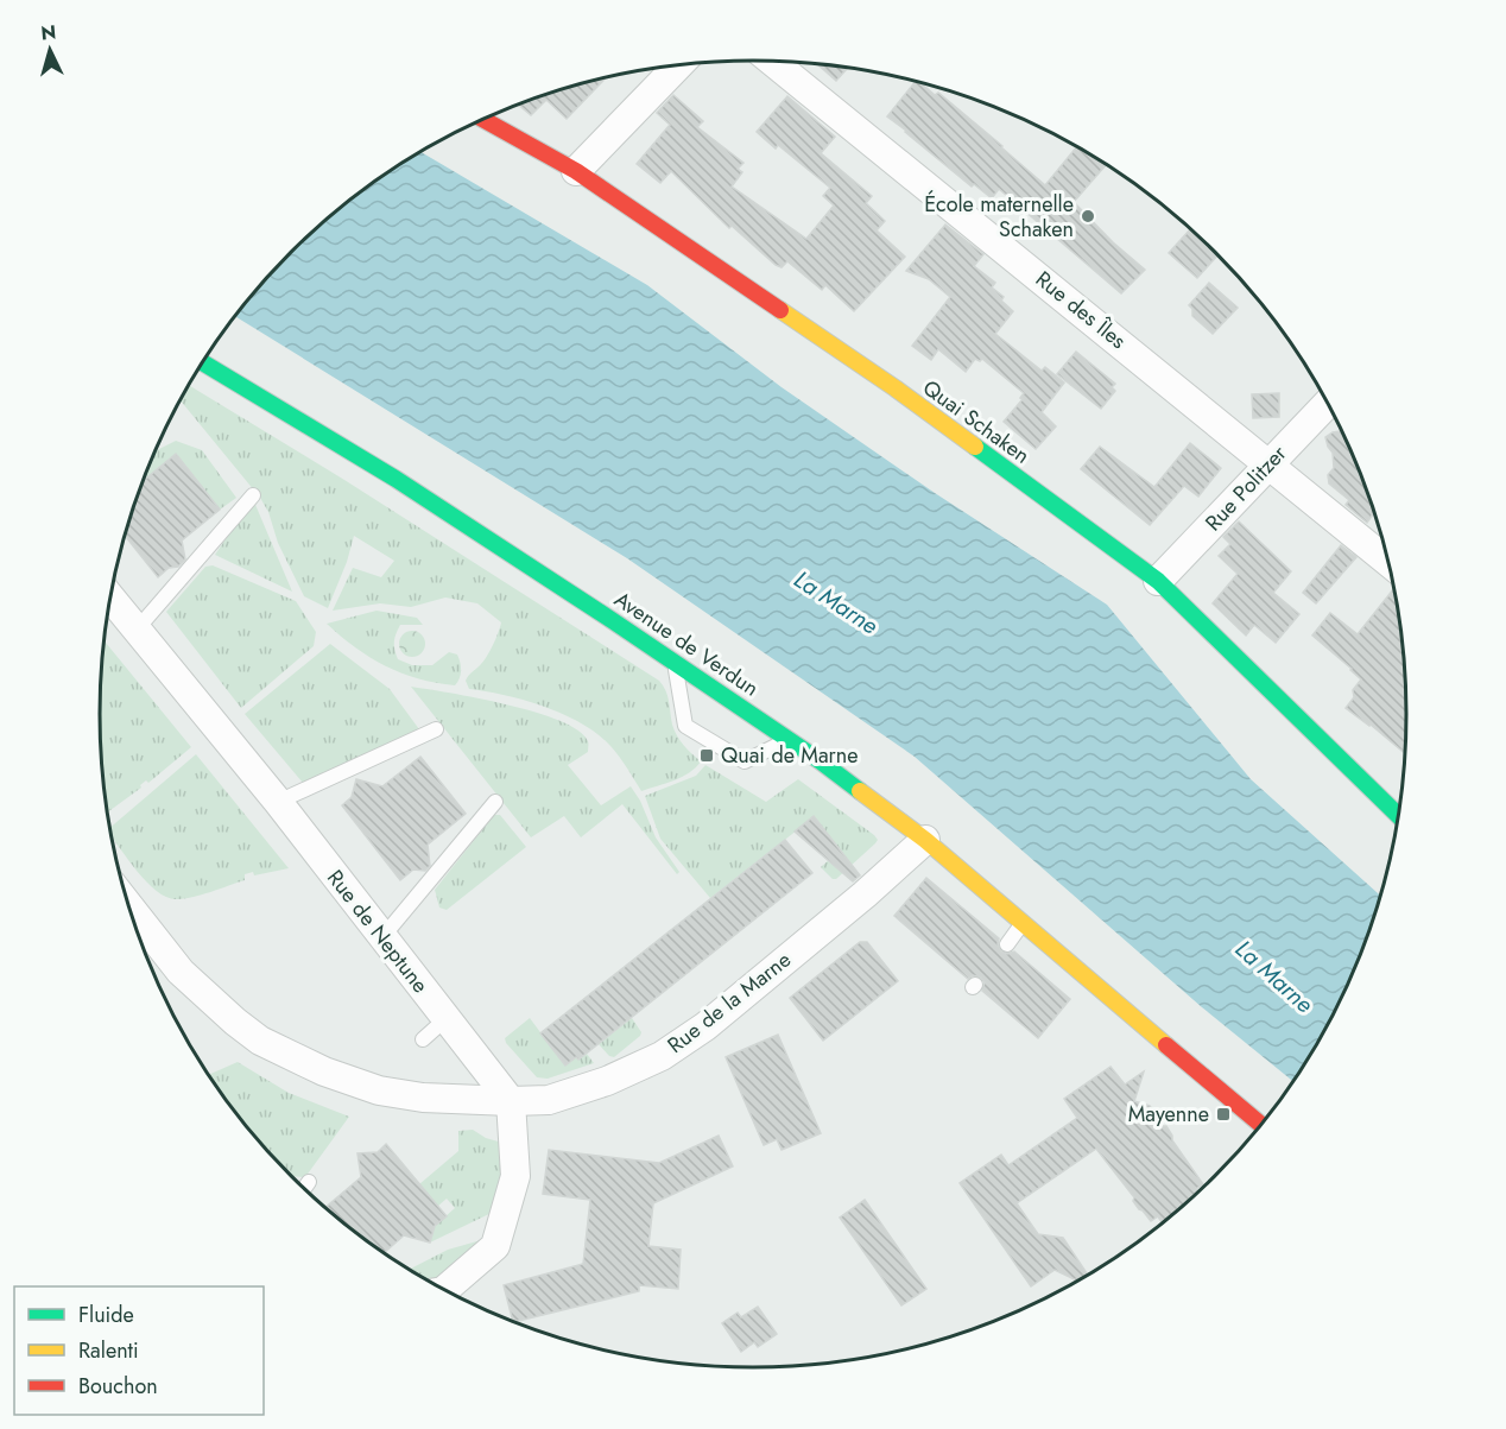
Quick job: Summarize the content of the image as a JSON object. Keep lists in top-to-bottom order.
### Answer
{
  "streets": {
    "street": [
      "Rue des Îles",
      "Quai Schaken",
      "Rue Politzer",
      "Avenue de Verdun",
      "Rue de Neptune",
      "Rue de la Marne"
    ]
  },
  "crossings": [
    ["Rue des Îles", "Rue Politzer"],
    ["Quai Schaken", "Rue Politzer"],
    ["Avenue de Verdun", "Rue de la Marne"],
    ["Rue de Neptune", "Rue de la Marne"]
  ],
  "water": ["La Marne"],
  "places": {
    "other": ["École maternelle Schaken"],
    "transit": ["Quai de Marne", "Mayenne"]
  },
  "legend": ["Fluide", "Ralenti", "Bouchon"],
  "north": "top"
}
